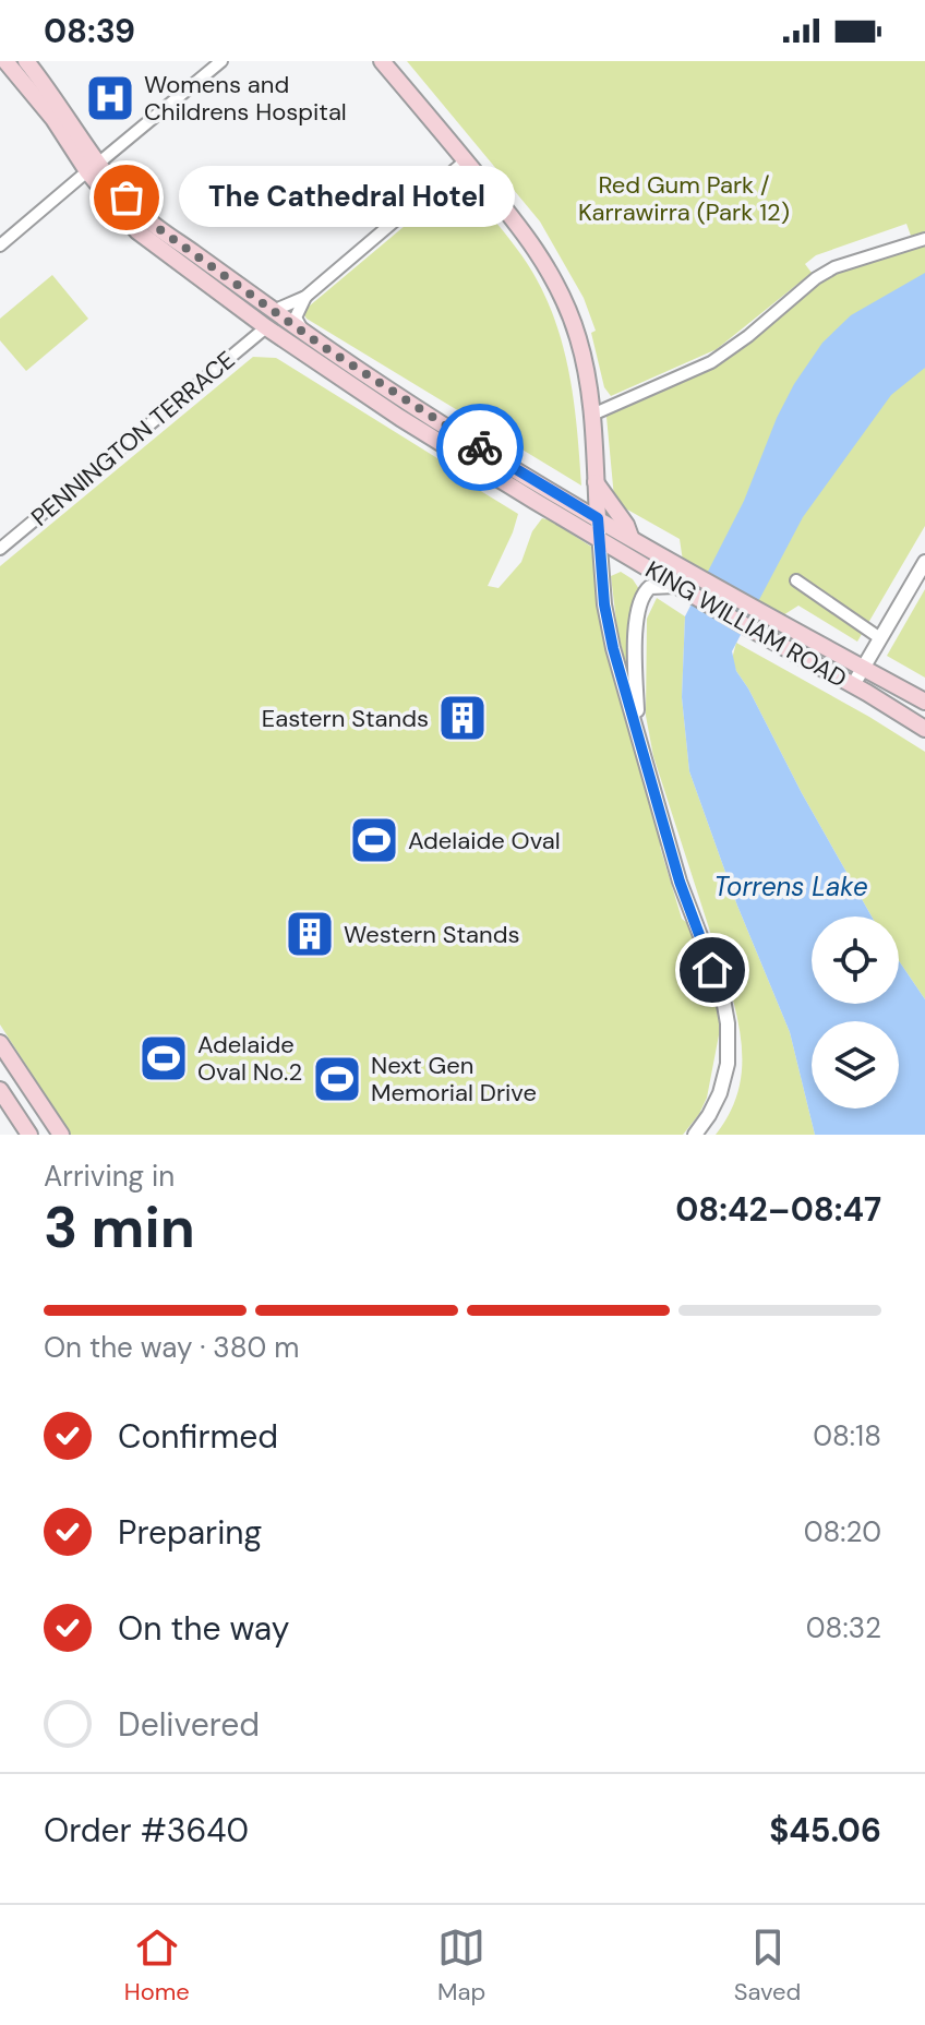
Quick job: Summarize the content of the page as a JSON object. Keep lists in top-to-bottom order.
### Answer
{
  "streets": {
    "main road": ["KING WILLIAM ROAD"],
    "street": ["PENNINGTON TERRACE"]
  },
  "crossings": [
    ["PENNINGTON TERRACE", "KING WILLIAM ROAD"]
  ],
  "water": ["Torrens Lake"],
  "parks": ["Red Gum Park / Karrawirra (Park 12)"],
  "places": {
    "hospital": ["Womens and Childrens Hospital"],
    "other": ["The Cathedral Hotel"],
    "building": ["Eastern Stands", "Western Stands"],
    "sports": ["Adelaide Oval", "Adelaide Oval No.2", "Next Gen Memorial Drive"]
  },
  "page": {
    "status": "08:39",
    "bubble": "The Cathedral Hotel",
    "heading": ["3 min", "Arriving in", "08:42–08:47"],
    "panel": ["Order #3640", "$45.06"],
    "bar": "On the way · 380 m",
    "list": [
      ["Confirmed", "08:18"],
      ["Preparing", "08:20"],
      ["On the way", "08:32"],
      "Delivered"
    ],
    "tabs": ["Home", "Map", "Saved"]
  }
}
